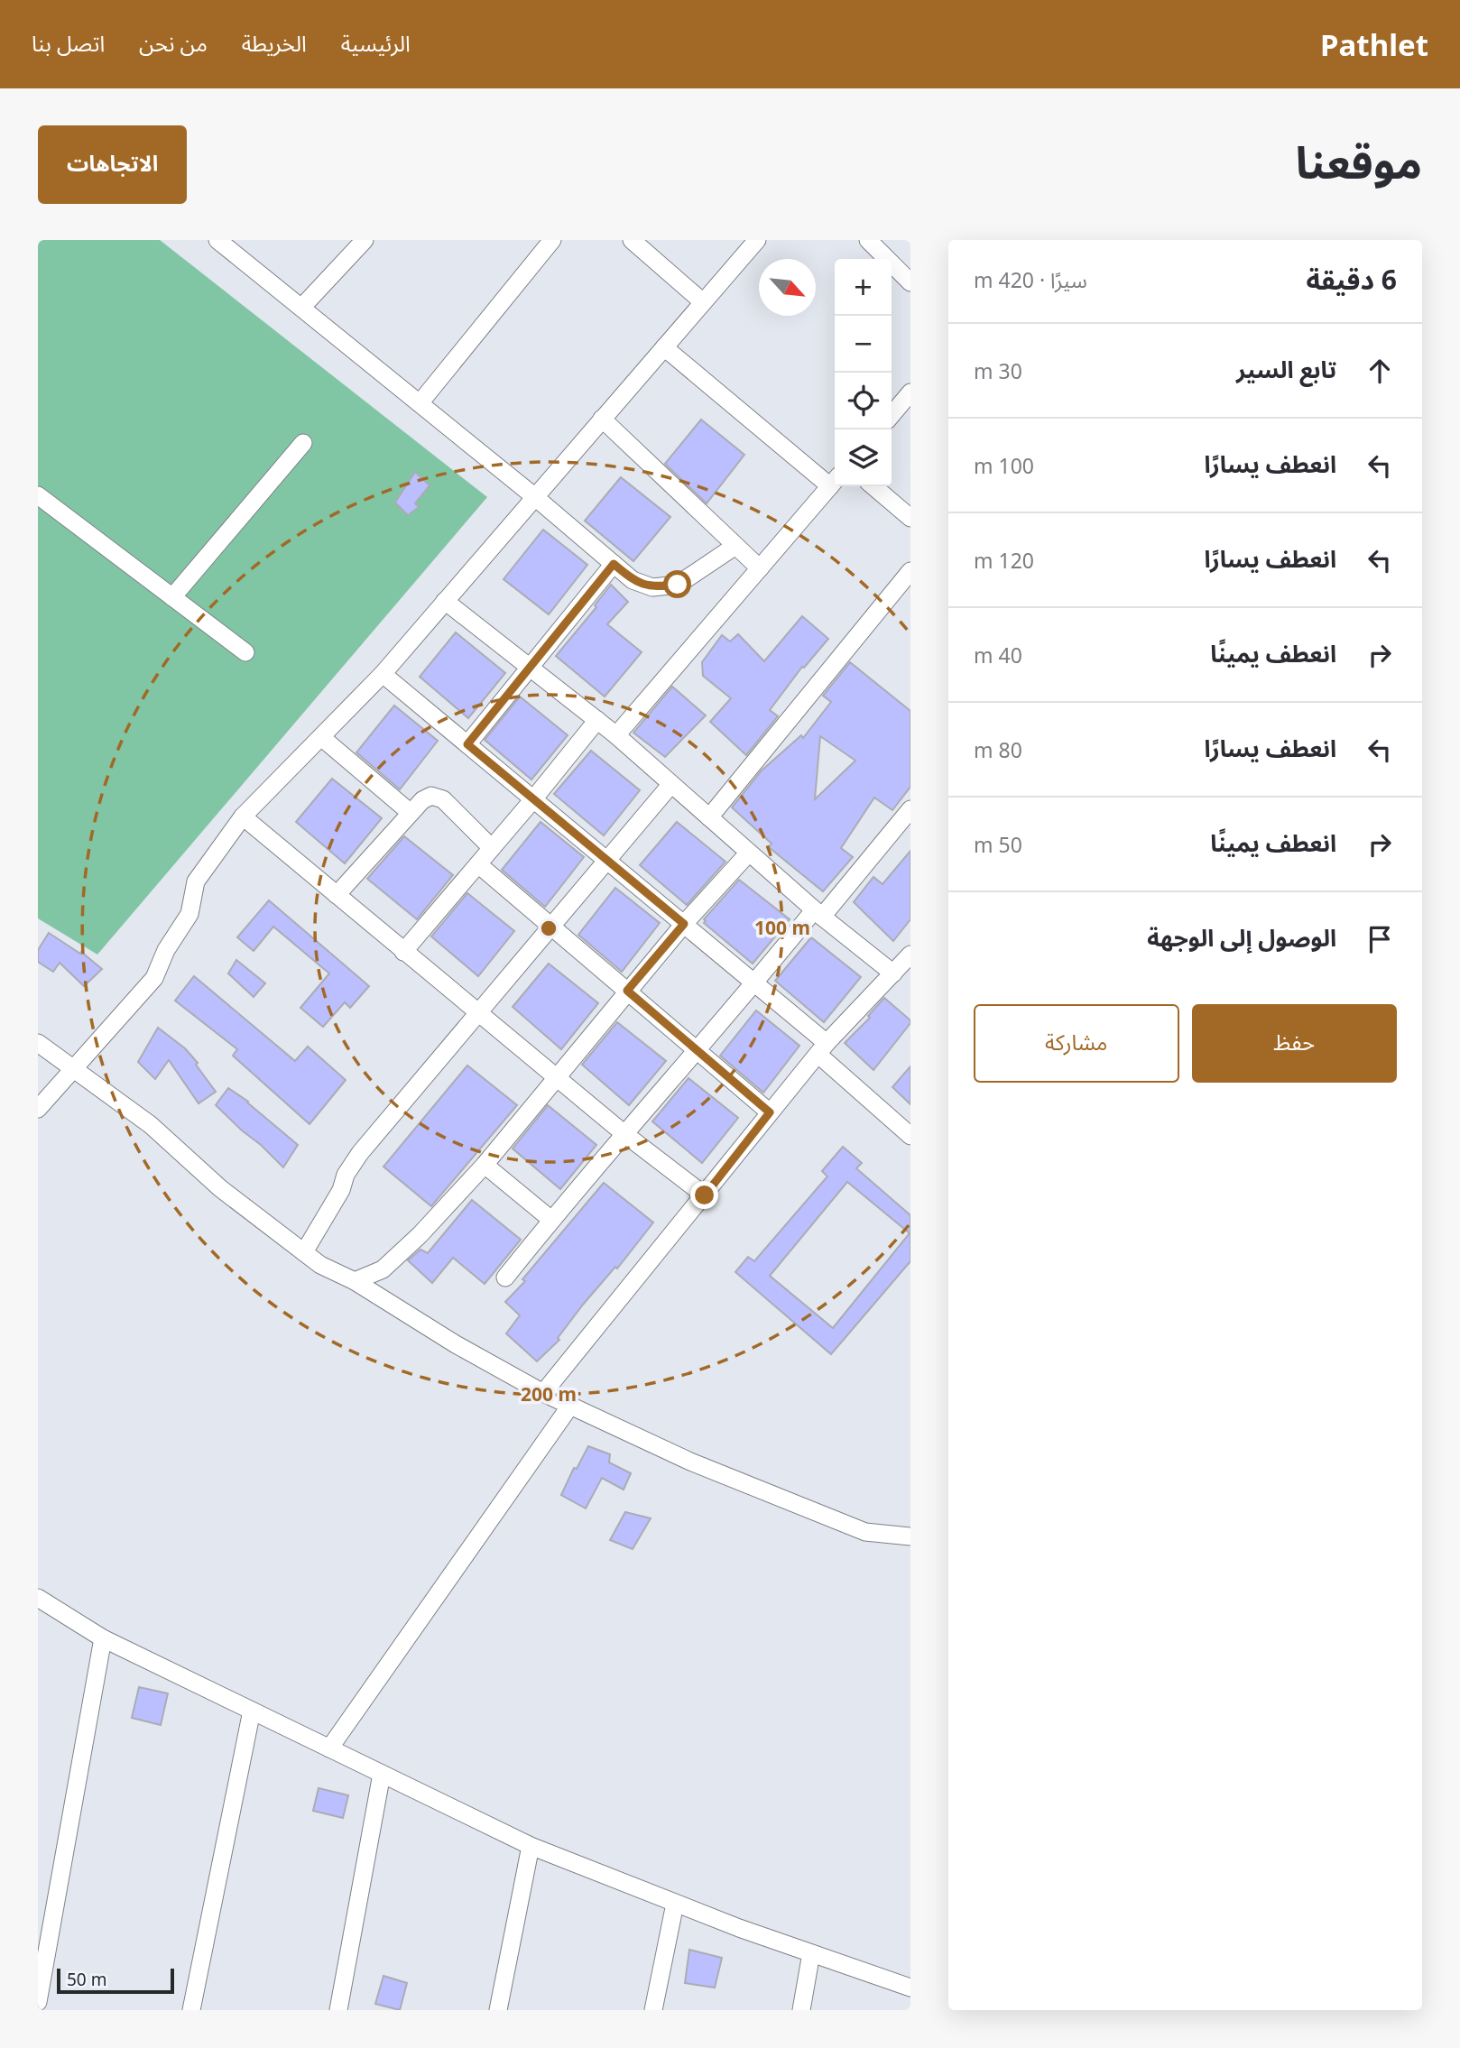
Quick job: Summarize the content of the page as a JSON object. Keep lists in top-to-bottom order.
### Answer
{
  "scale_bar": "50 m",
  "north": "bottom right",
  "page": {
    "header": "Pathlet",
    "nav": [
      "الرئيسية",
      "الخريطة",
      "من نحن",
      "اتصل بنا"
    ],
    "title": "موقعنا",
    "buttons": [
      "الاتجاهات",
      ["حفظ", "مشاركة"]
    ],
    "heading": ["6 دقيقة", "سيرًا · 420 m"],
    "map_buttons": ["+", "−"],
    "list": [
      ["تابع السير", "30 m"],
      ["انعطف يسارًا", "100 m"],
      ["انعطف يسارًا", "120 m"],
      ["انعطف يمينًا", "40 m"],
      ["انعطف يسارًا", "80 m"],
      ["انعطف يمينًا", "50 m"],
      "الوصول إلى الوجهة"
    ],
    "scale": "50 m"
  },
  "rings": ["100 m", "200 m"]
}
